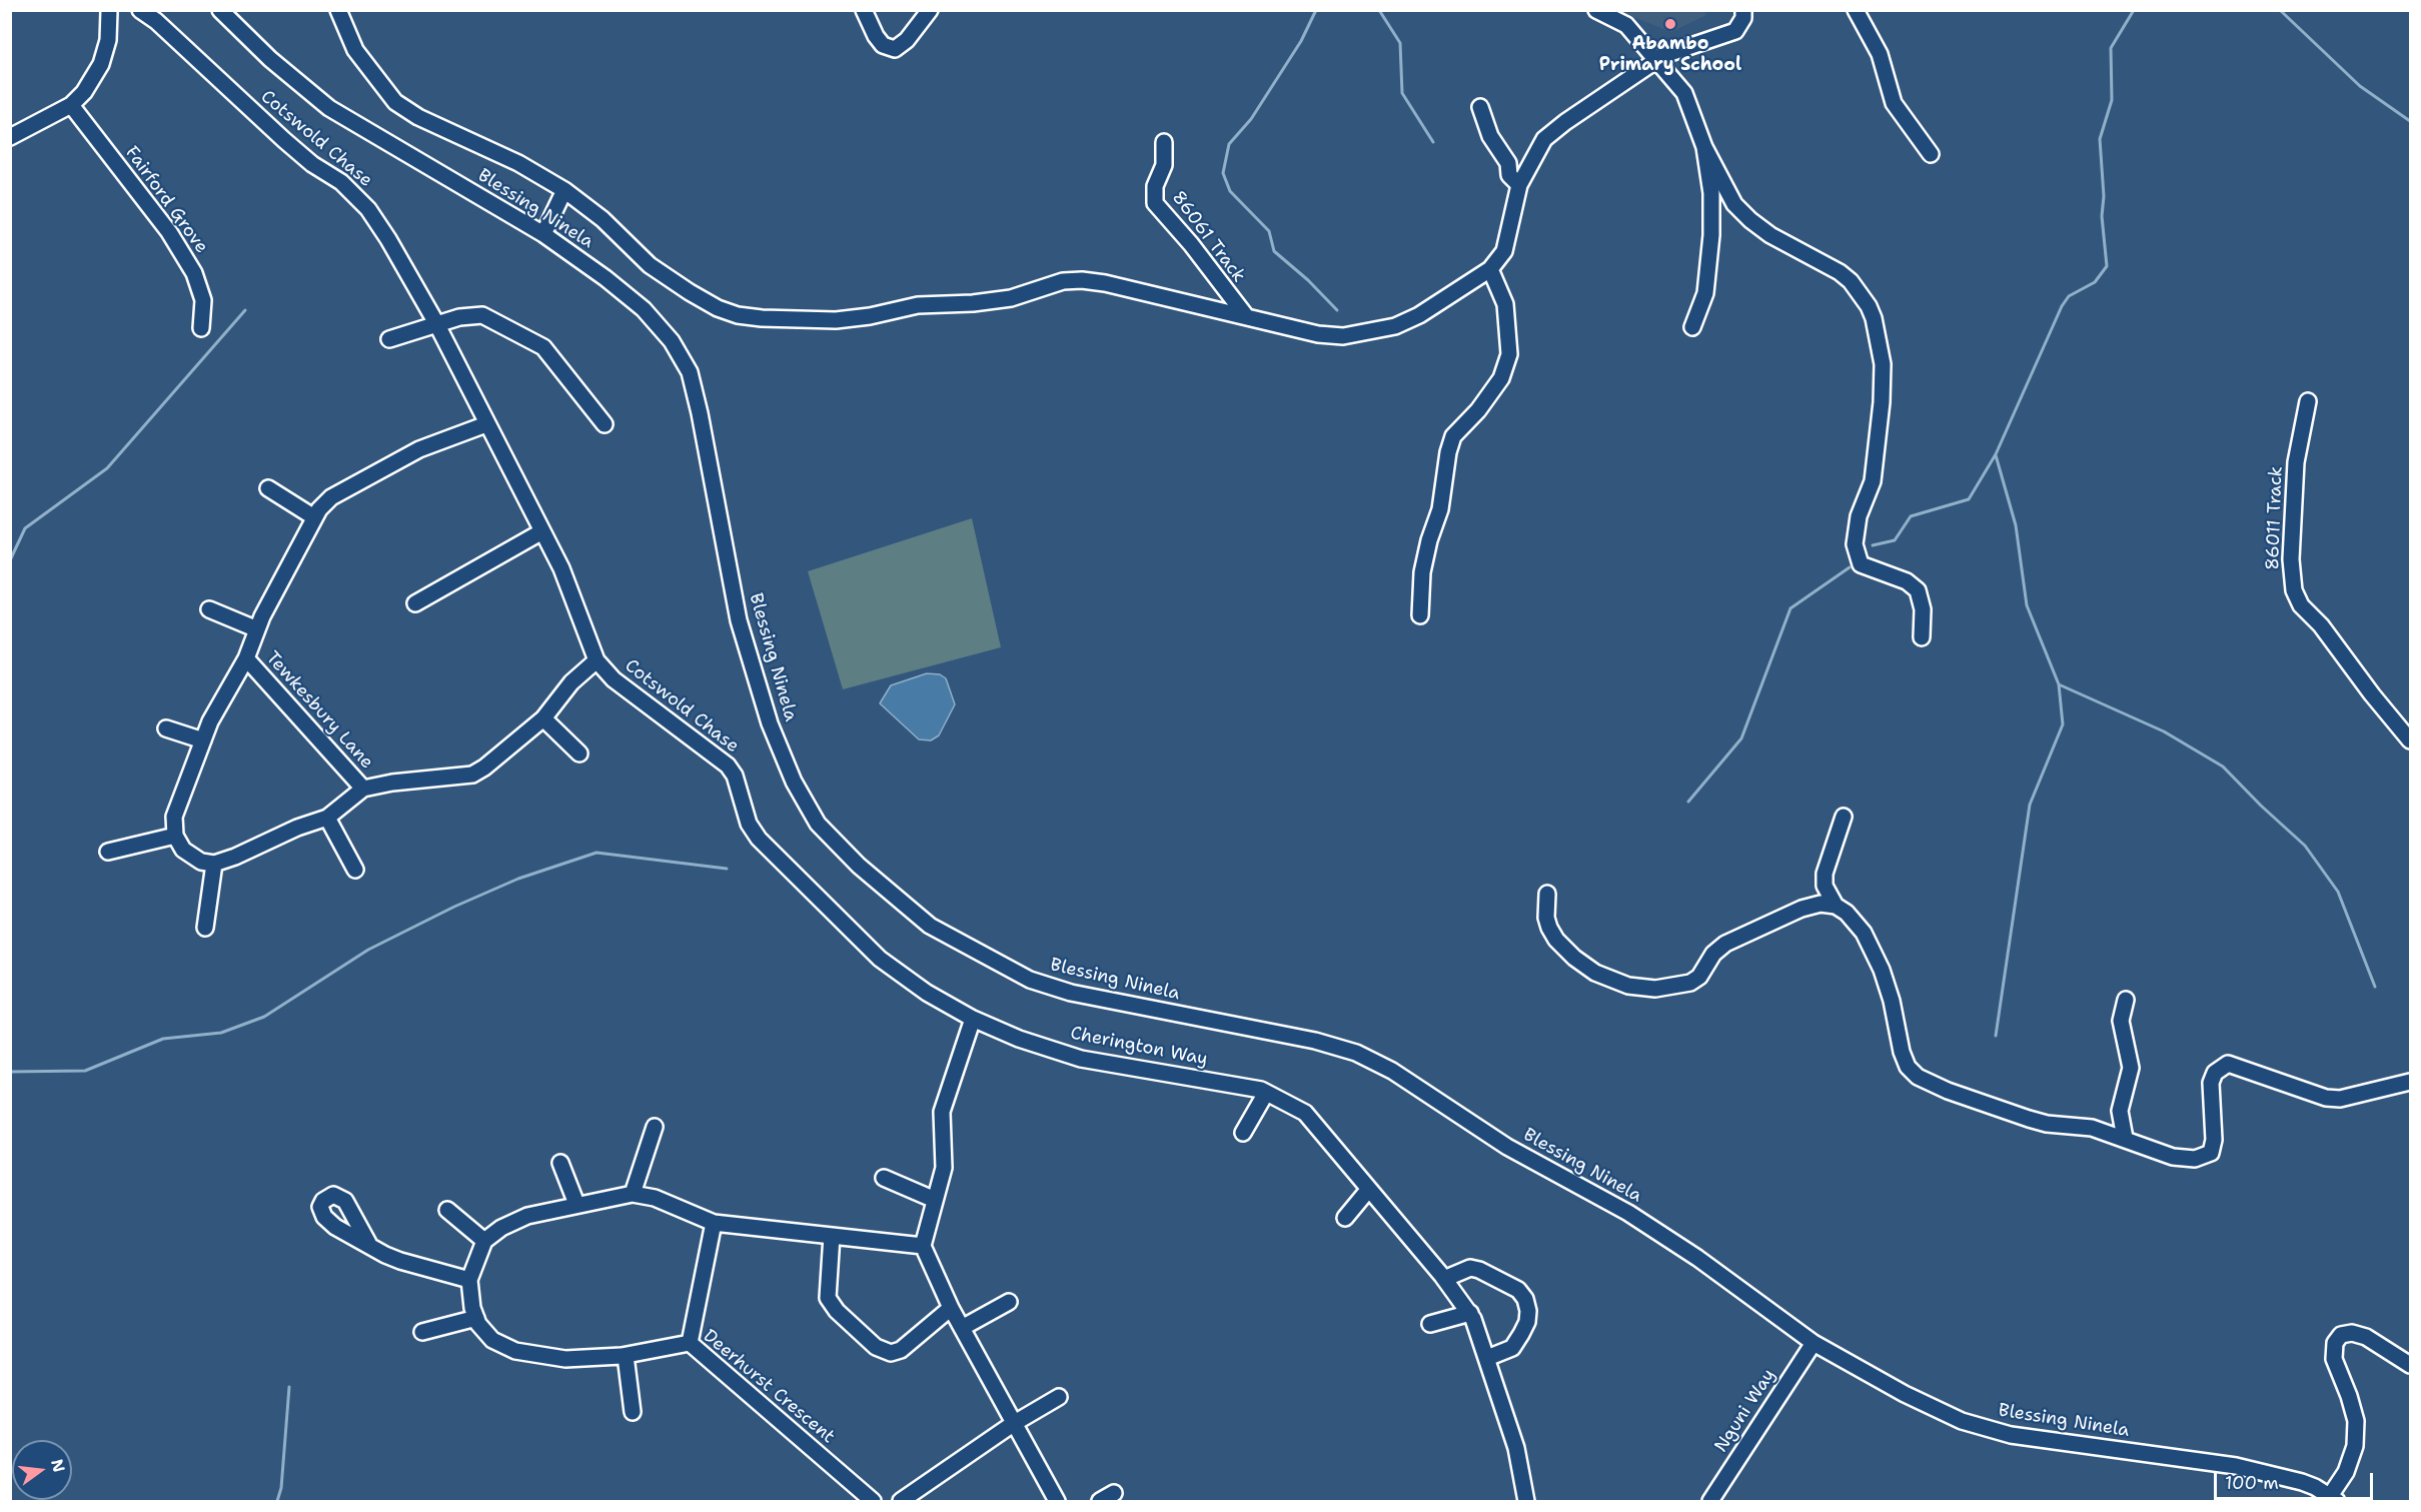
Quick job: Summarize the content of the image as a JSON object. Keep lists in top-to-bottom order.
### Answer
{
  "streets": {
    "street": [
      "Cotswold Chase",
      "Fairford Grove",
      "Blessing Ninela",
      "86061 Track",
      "86011 Track",
      "Tewkesbury Lane",
      "Cherington Way",
      "Deerhurst Crescent",
      "Nguni Way"
    ]
  },
  "crossings": [
    ["Cotswold Chase", "Cherington Way"],
    ["Blessing Ninela", "Nguni Way"]
  ],
  "places": ["Abambo Primary School"],
  "scale_bar": "100 m",
  "north": "right"
}
